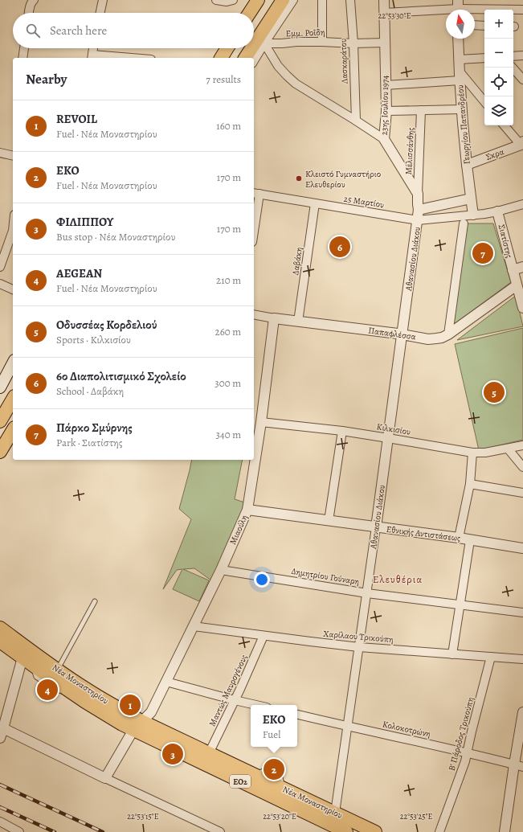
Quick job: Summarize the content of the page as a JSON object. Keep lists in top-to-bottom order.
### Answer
{
  "streets": {
    "main road": ["Νέα Μοναστηρίου", "ΕΟ2"],
    "street": [
      "Εμμ. Ροΐδη",
      "Λασκαράτου",
      "23ης Ιουλίου 1974",
      "Γεωργίου Παπανδρέου",
      "Μελισσάνθης",
      "Σκρα",
      "25 Μαρτίου",
      "Σιατίστης",
      "Αθανασίου Διάκου",
      "Δαβάκη",
      "Παπαφλέσσα",
      "Κιλκισίου",
      "Μιαούλη",
      "Εθνικής Αντιστάσεως",
      "Δημητρίου Γούναρη",
      "Χαρίλαου Τρικούπη",
      "Μαντώς Μαυρογένους",
      "Κολοκοτρώνη",
      "Β' Πάροδος Τρικούπη"
    ]
  },
  "crossings": [
    ["Εμμ. Ροΐδη", "Λασκαράτου"],
    ["Εμμ. Ροΐδη", "23ης Ιουλίου 1974"],
    ["23ης Ιουλίου 1974", "Μελισσάνθης"],
    ["23ης Ιουλίου 1974", "25 Μαρτίου"],
    ["23ης Ιουλίου 1974", "Αθανασίου Διάκου"],
    ["Γεωργίου Παπανδρέου", "Σκρα"],
    ["Γεωργίου Παπανδρέου", "25 Μαρτίου"],
    ["25 Μαρτίου", "Σιατίστης"],
    ["25 Μαρτίου", "Αθανασίου Διάκου"],
    ["25 Μαρτίου", "Δαβάκη"],
    ["Σιατίστης", "Παπαφλέσσα"],
    ["Αθανασίου Διάκου", "Παπαφλέσσα"],
    ["Αθανασίου Διάκου", "Κιλκισίου"],
    ["Αθανασίου Διάκου", "Εθνικής Αντιστάσεως"],
    ["Αθανασίου Διάκου", "Δημητρίου Γούναρη"],
    ["Αθανασίου Διάκου", "Χαρίλαου Τρικούπη"],
    ["Αθανασίου Διάκου", "Νέα Μοναστηρίου"],
    ["Αθανασίου Διάκου", "Κολοκοτρώνη"],
    ["Δαβάκη", "Παπαφλέσσα"],
    ["Παπαφλέσσα", "Μιαούλη"],
    ["Κιλκισίου", "Μιαούλη"],
    ["Μιαούλη", "Εθνικής Αντιστάσεως"],
    ["Μιαούλη", "Δημητρίου Γούναρη"],
    ["Μιαούλη", "Χαρίλαου Τρικούπη"],
    ["Μιαούλη", "Νέα Μοναστηρίου"],
    ["Χαρίλαου Τρικούπη", "Μαντώς Μαυρογένους"],
    ["Χαρίλαου Τρικούπη", "Β' Πάροδος Τρικούπη"],
    ["Νέα Μοναστηρίου", "Μαντώς Μαυρογένους"],
    ["Κολοκοτρώνη", "Β' Πάροδος Τρικούπη"]
  ],
  "districts": ["Ελευθέρια"],
  "places": ["Κλειστό Γυμναστήριο Ελευθερίου"],
  "north": "top",
  "page": {
    "map_buttons": ["+", "−"],
    "search": "Search here",
    "heading": ["Nearby", "7 results"],
    "list": [
      {
        "mark": "1",
        "name": "REVOIL",
        "note": "Fuel · Νέα Μοναστηρίου",
        "value": "160 m"
      },
      {
        "mark": "2",
        "name": "EKO",
        "note": "Fuel · Νέα Μοναστηρίου",
        "value": "170 m"
      },
      {
        "mark": "3",
        "name": "ΦΙΛΙΠΠΟΥ",
        "note": "Bus stop · Νέα Μοναστηρίου",
        "value": "170 m"
      },
      {
        "mark": "4",
        "name": "AEGEAN",
        "note": "Fuel · Νέα Μοναστηρίου",
        "value": "210 m"
      },
      {
        "mark": "5",
        "name": "Οδυσσέας Κορδελιού",
        "note": "Sports · Κιλκισίου",
        "value": "260 m"
      },
      {
        "mark": "6",
        "name": "6ο Διαπολιτισμικό Σχολείο",
        "note": "School · Δαβάκη",
        "value": "300 m"
      },
      {
        "mark": "7",
        "name": "Πάρκο Σμύρνης",
        "note": "Park · Σιατίστης",
        "value": "340 m"
      }
    ],
    "pins": [
      "6",
      "7",
      "5",
      "4",
      "1",
      "3",
      "2"
    ],
    "popup": ["EKO", "Fuel"]
  },
  "coordinates": [
    "22°53'30\"E",
    "22°53'15\"E",
    "22°53'20\"E",
    "22°53'25\"E"
  ]
}
